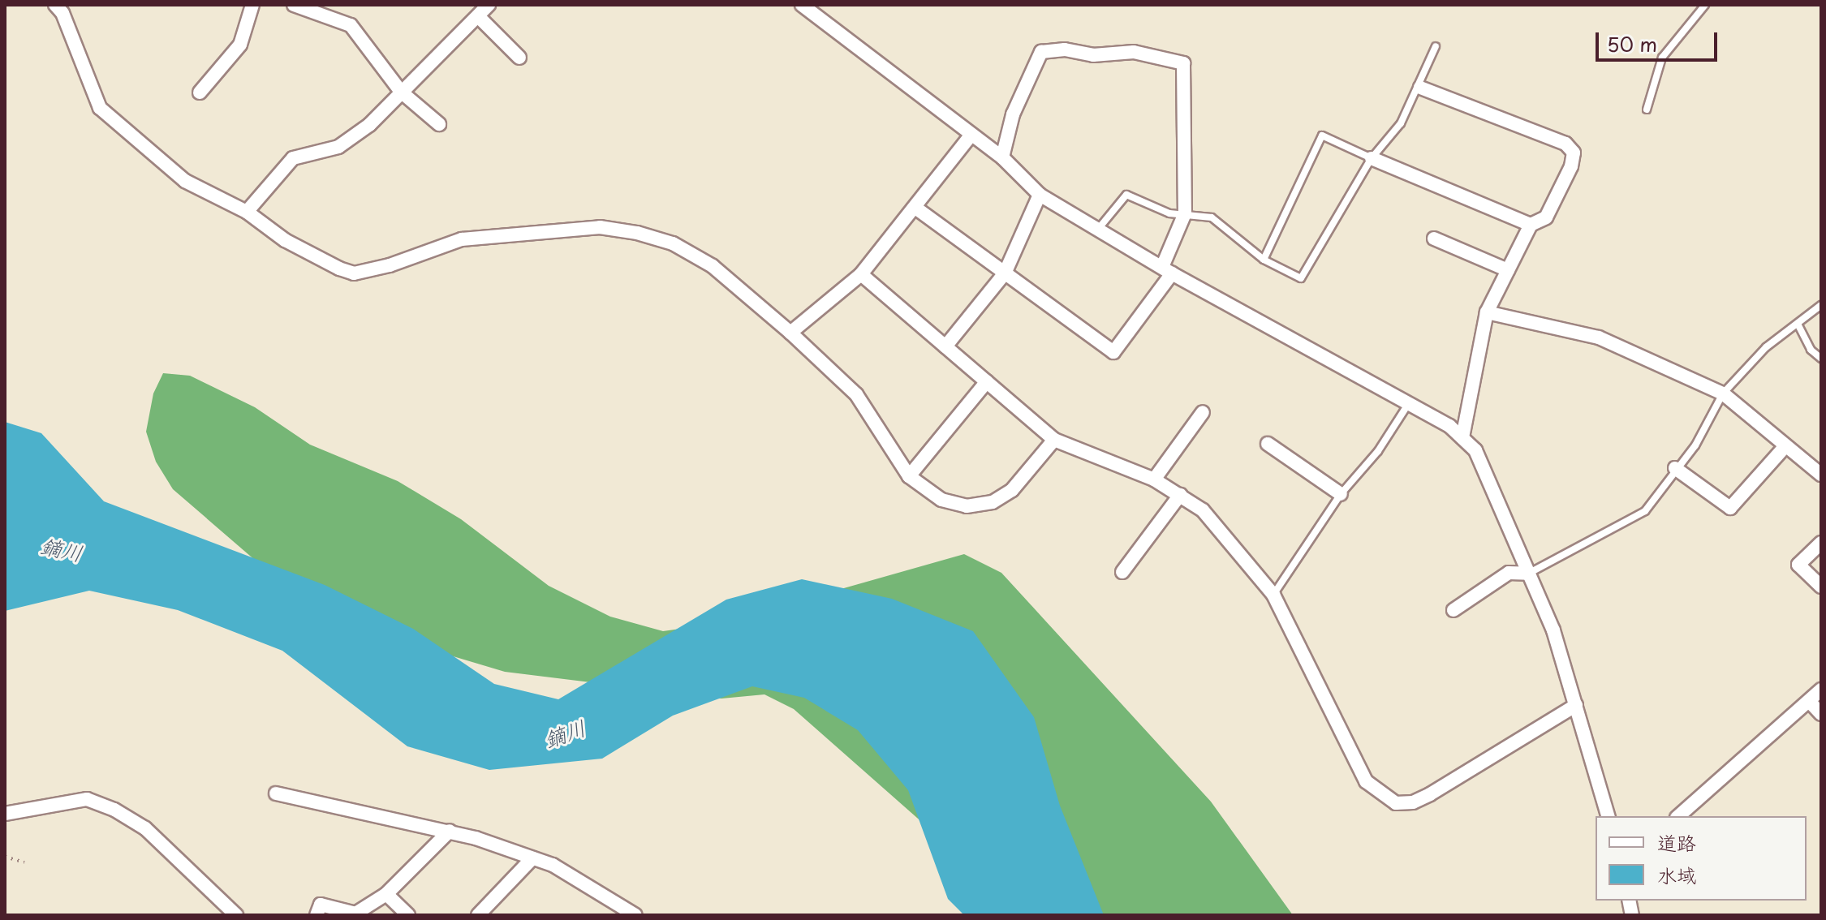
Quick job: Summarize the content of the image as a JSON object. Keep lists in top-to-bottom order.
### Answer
{
  "water": ["鏑川"],
  "legend": ["道路", "水域"],
  "scale_bar": "50 m"
}
